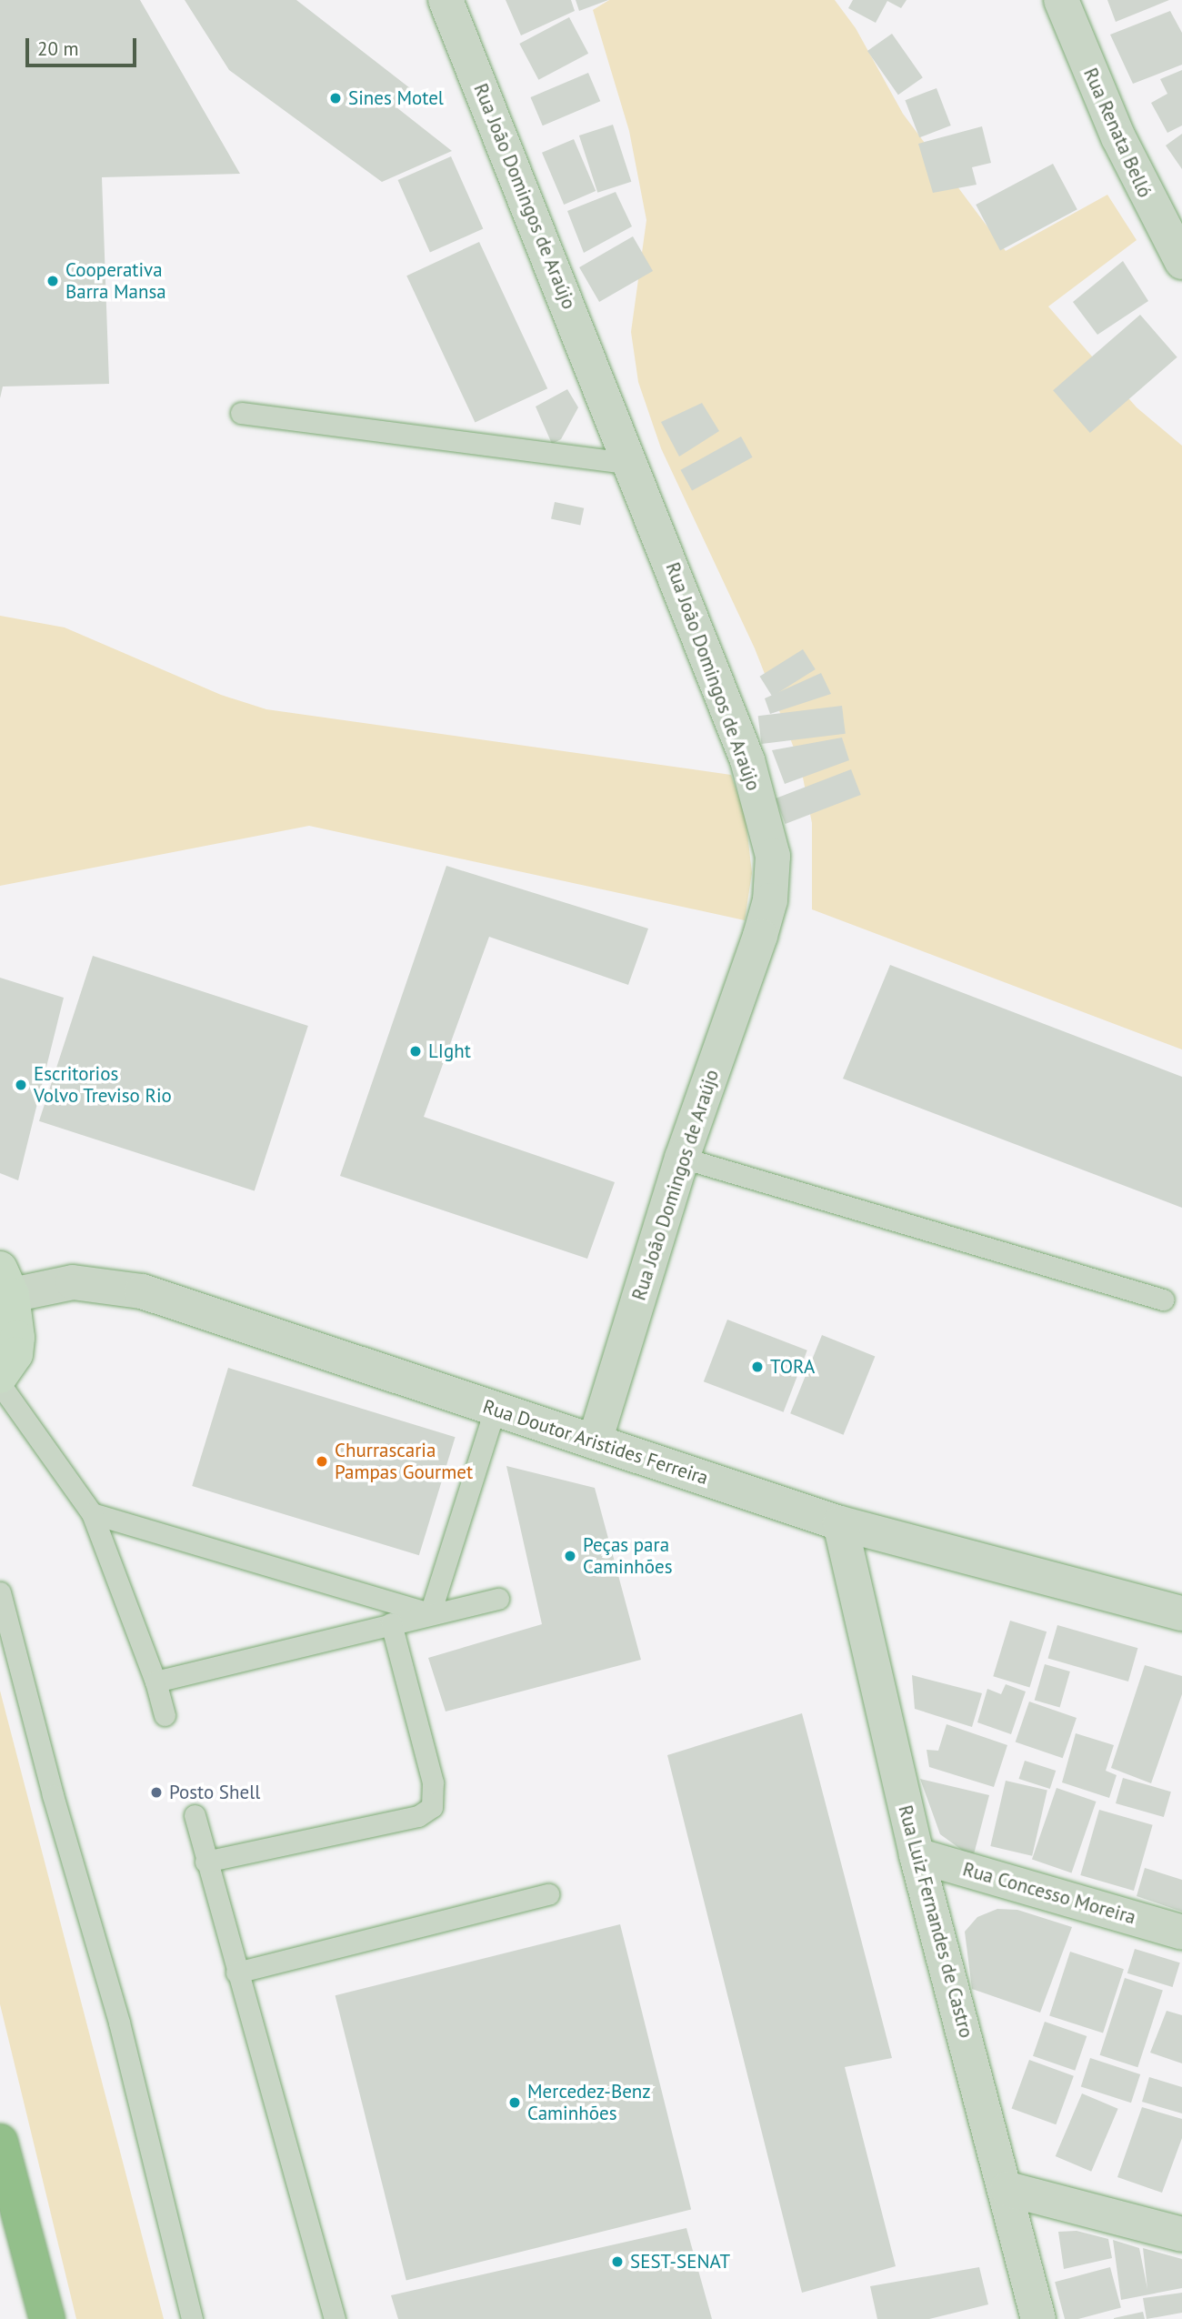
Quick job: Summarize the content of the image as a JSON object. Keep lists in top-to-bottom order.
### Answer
{
  "streets": {
    "street": [
      "Rua Renata Belló",
      "Rua João Domingos de Araújo",
      "Rua Doutor Aristides Ferreira",
      "Rua Concesso Moreira",
      "Rua Luiz Fernandes de Castro"
    ]
  },
  "crossings": [
    ["Rua João Domingos de Araújo", "Rua Doutor Aristides Ferreira"],
    ["Rua Doutor Aristides Ferreira", "Rua Luiz Fernandes de Castro"],
    ["Rua Concesso Moreira", "Rua Luiz Fernandes de Castro"]
  ],
  "places": [
    "Sines Motel",
    "Cooperativa Barra Mansa",
    "LIght",
    "Escritorios Volvo Treviso Rio",
    "TORA",
    "Churrascaria Pampas Gourmet",
    "Peças para Caminhões",
    "Posto Shell",
    "Mercedez-Benz Caminhões",
    "SEST-SENAT"
  ],
  "scale_bar": "20 m"
}
